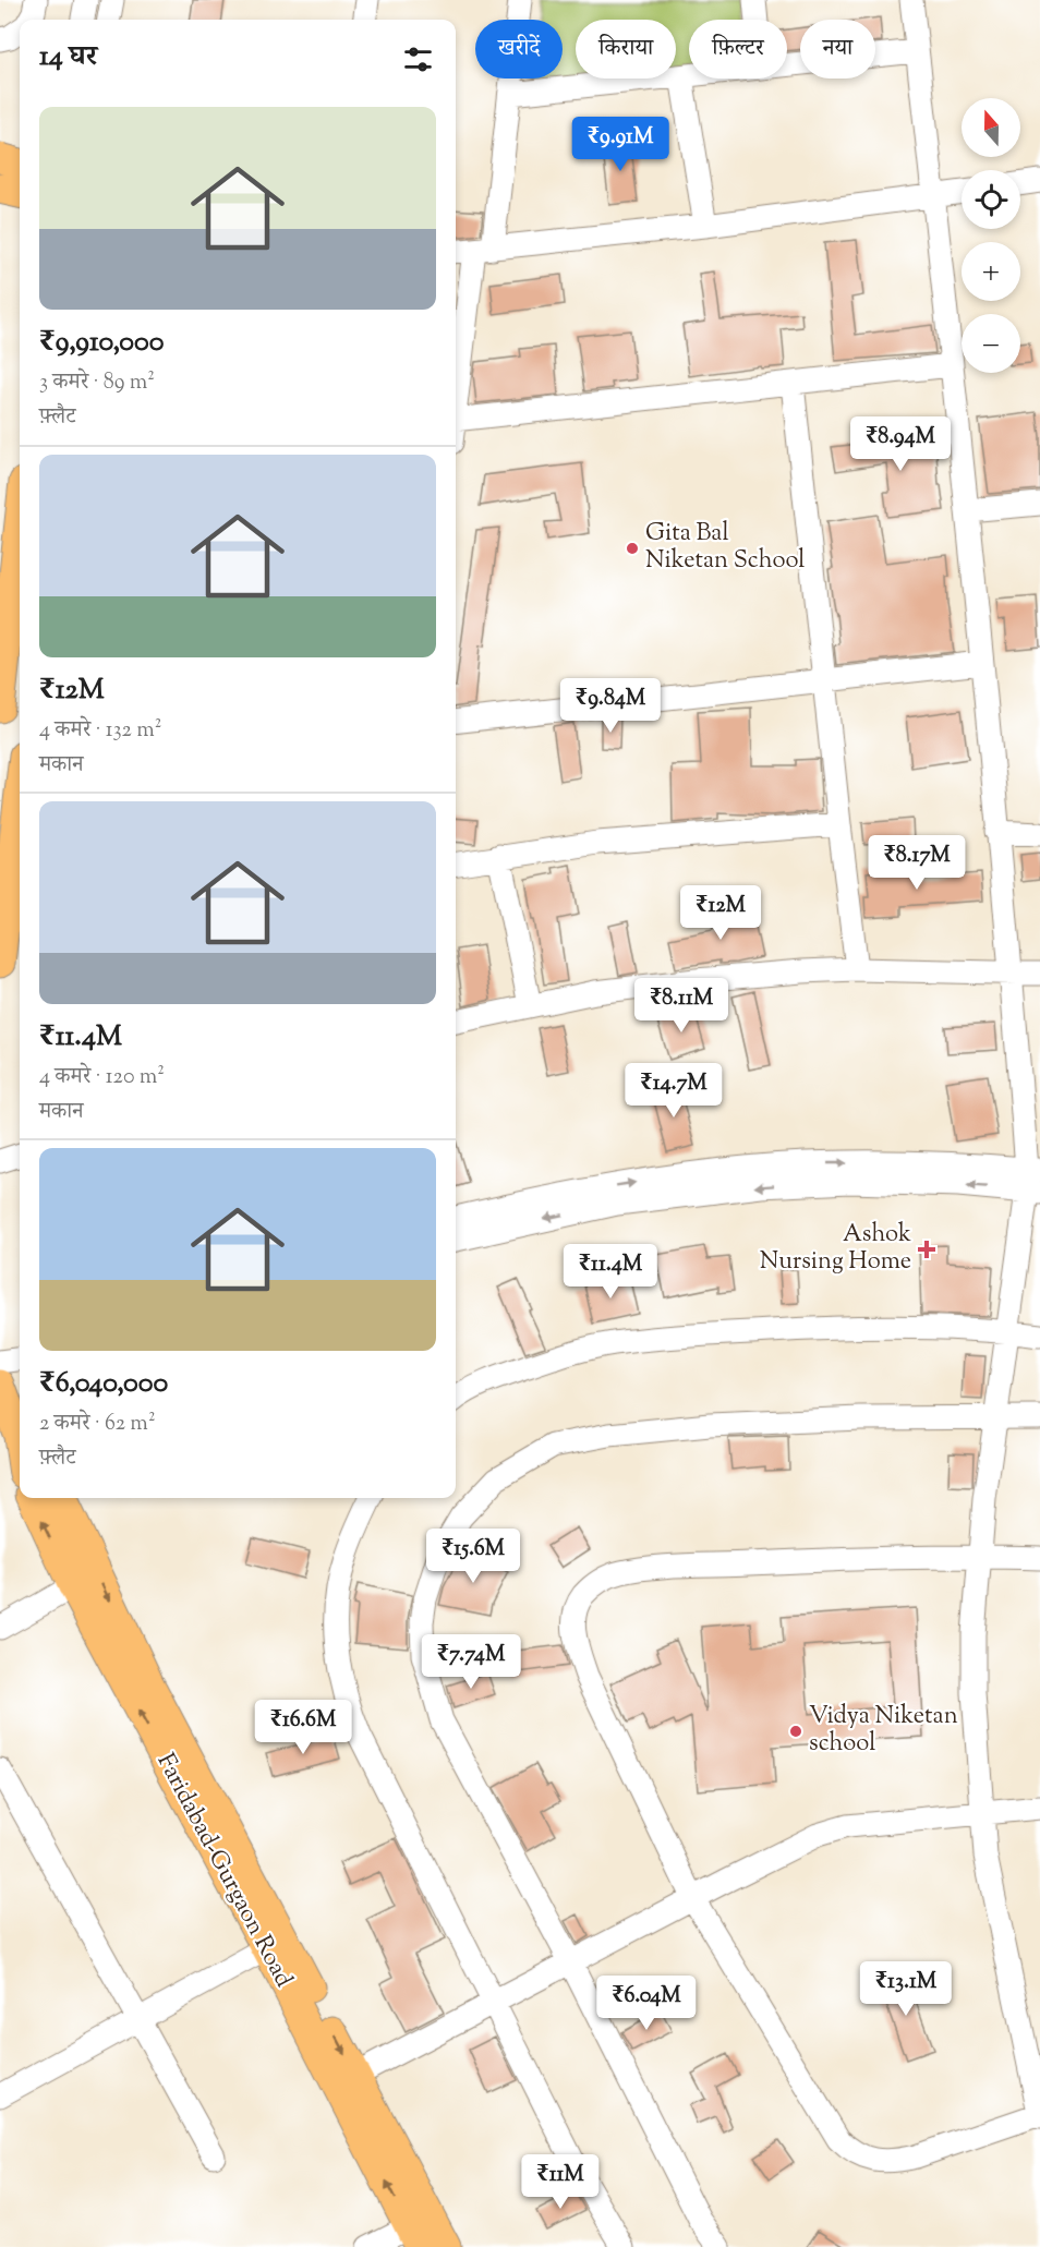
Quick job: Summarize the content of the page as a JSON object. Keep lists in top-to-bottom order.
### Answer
{
  "streets": {
    "main road": ["Faridabad-Gurgaon Road"]
  },
  "places": {
    "other": ["Gita Bal Niketan School", "Vidya Niketan school"],
    "health": ["Ashok Nursing Home"]
  },
  "north": "top",
  "page": {
    "chip": [
      "खरीदें",
      "किराया",
      "फ़िल्टर",
      "नया"
    ],
    "heading": "14 घर",
    "map_buttons": ["+", "−"],
    "list": [
      {
        "name": "₹9,910,000",
        "note": "3 कमरे · 89 m² · फ़्लैट"
      },
      {
        "name": "₹12M",
        "note": "4 कमरे · 132 m² · मकान"
      },
      {
        "name": "₹11.4M",
        "note": "4 कमरे · 120 m² · मकान"
      },
      {
        "name": "₹6,040,000",
        "note": "2 कमरे · 62 m² · फ़्लैट"
      }
    ],
    "price": [
      "₹9.91M",
      "₹8.94M",
      "₹9.84M",
      "₹8.17M",
      "₹12M",
      "₹8.11M",
      "₹14.7M",
      "₹11.4M",
      "₹15.6M",
      "₹7.74M",
      "₹16.6M",
      "₹13.1M",
      "₹6.04M",
      "₹11M"
    ]
  }
}
